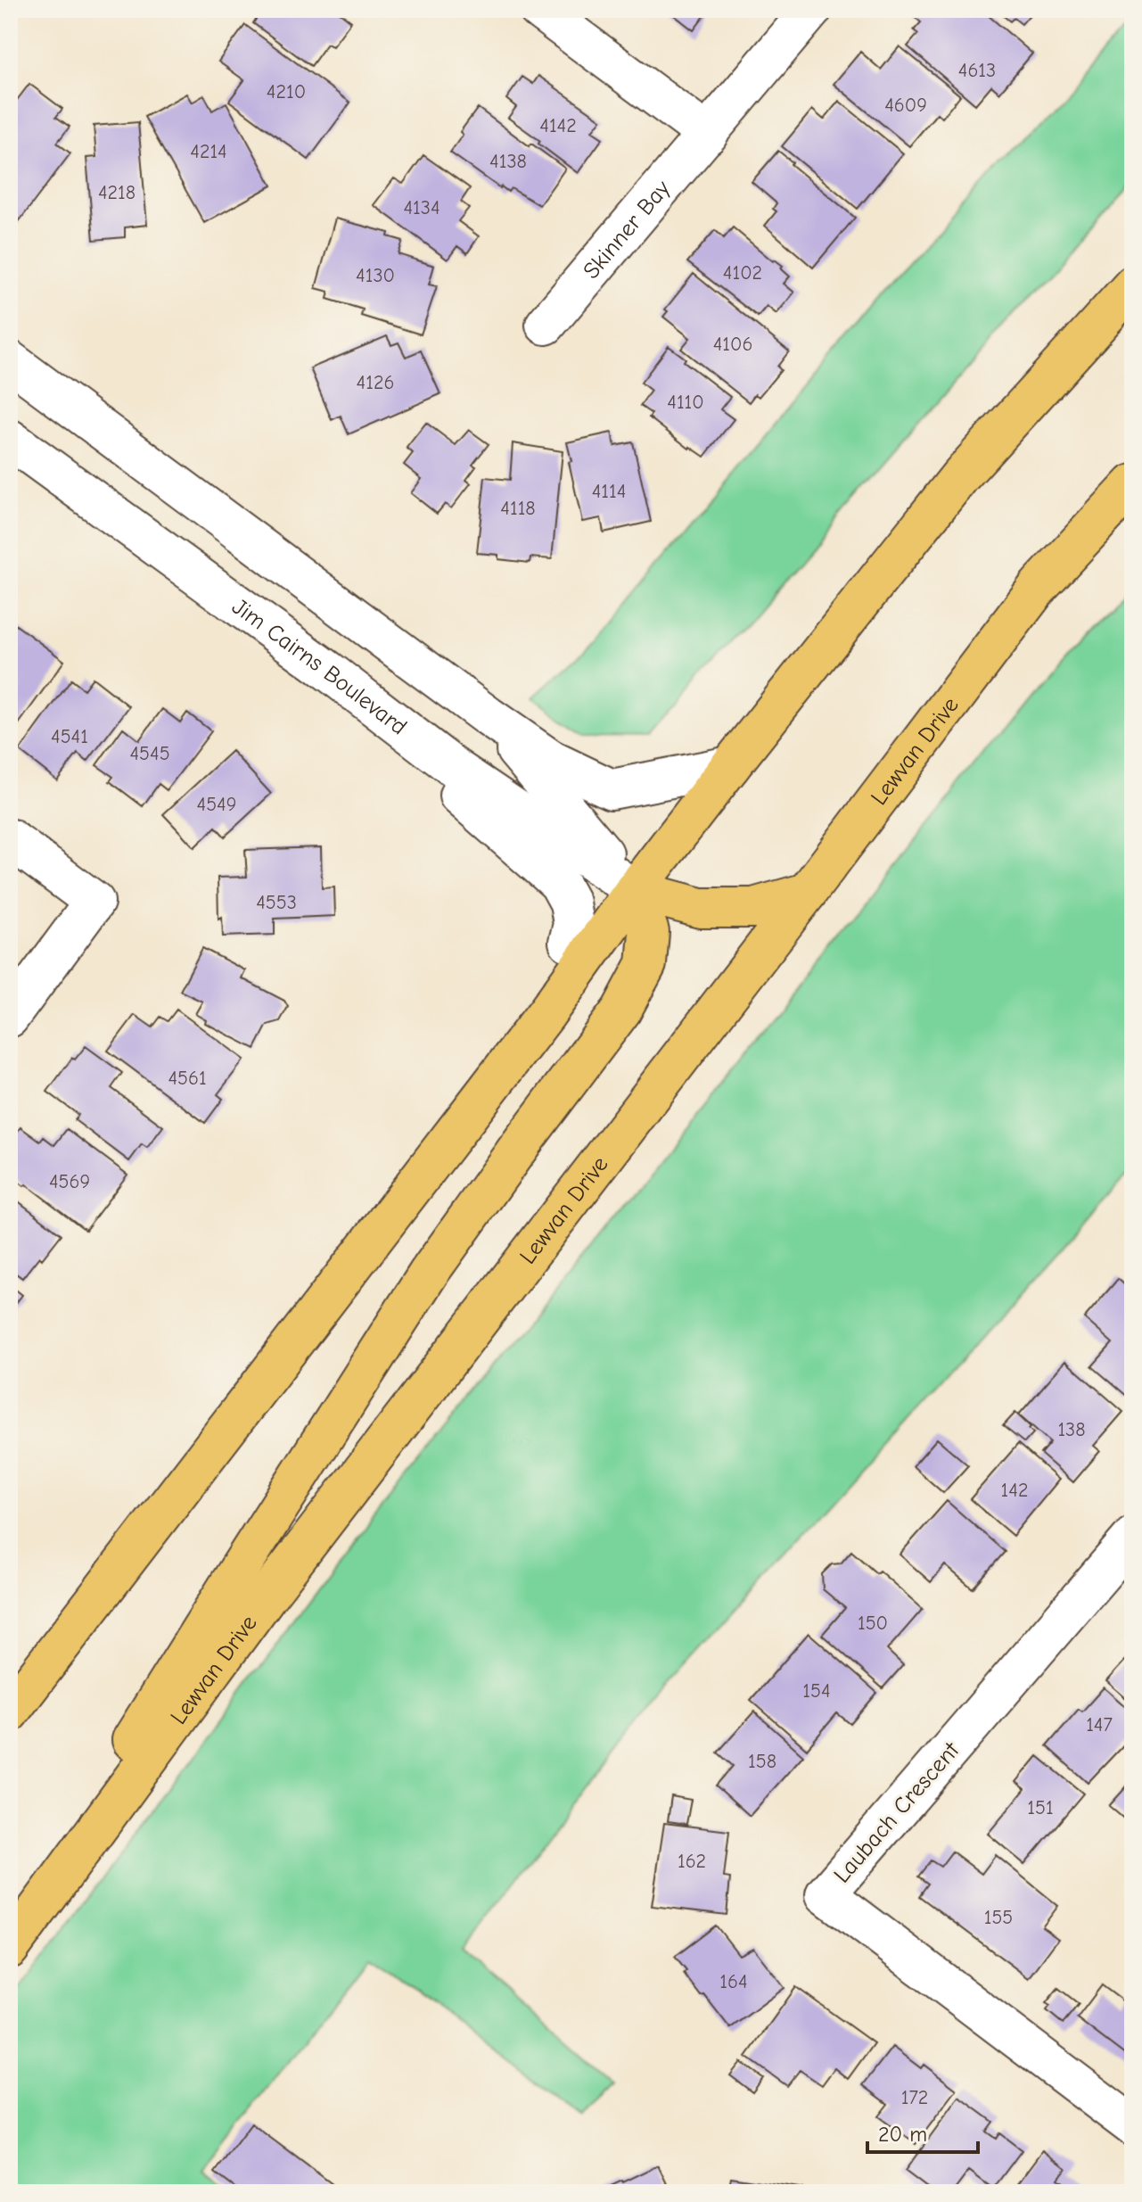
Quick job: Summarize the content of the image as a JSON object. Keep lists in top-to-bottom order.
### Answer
{
  "streets": {
    "main road": ["Lewvan Drive"],
    "street": ["Skinner Bay", "Jim Cairns Boulevard", "Laubach Crescent"]
  },
  "house_numbers": [
    "4613",
    "4210",
    "4609",
    "4142",
    "4214",
    "4138",
    "4218",
    "4134",
    "4102",
    "4130",
    "4106",
    "4126",
    "4110",
    "4114",
    "4118",
    "4541",
    "4545",
    "4549",
    "4553",
    "4561",
    "4569",
    "138",
    "142",
    "150",
    "154",
    "147",
    "158",
    "151",
    "162",
    "155",
    "164",
    "172"
  ],
  "scale_bar": "20 m"
}
